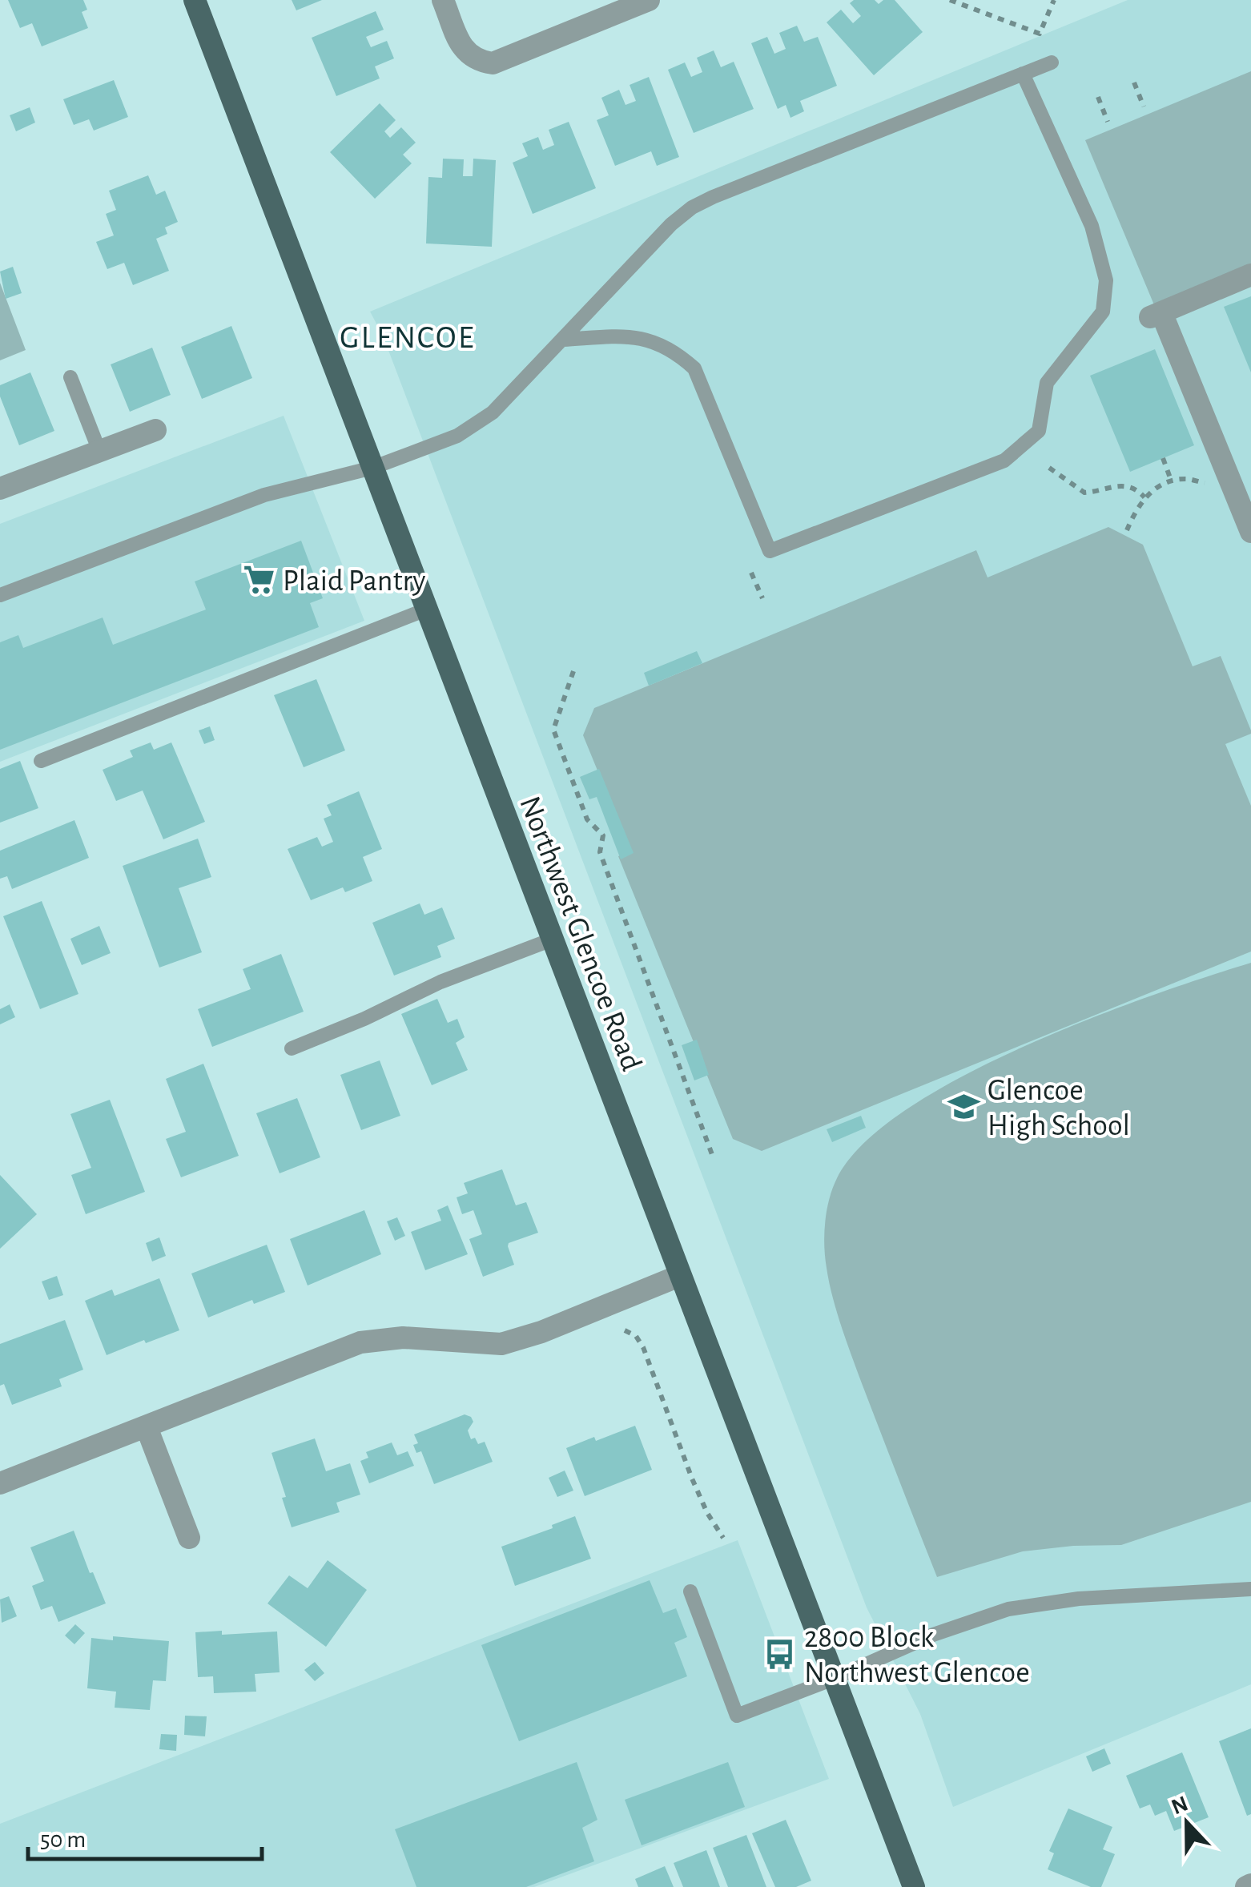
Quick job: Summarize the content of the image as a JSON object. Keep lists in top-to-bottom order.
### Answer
{
  "streets": {
    "main road": ["Northwest Glencoe Road"]
  },
  "districts": ["GLENCOE"],
  "places": {
    "supermarket": ["Plaid Pantry"],
    "school or university": ["Glencoe High School"],
    "bus stop": ["2800 Block Northwest Glencoe"]
  },
  "scale_bar": "50 m",
  "north": "top"
}
